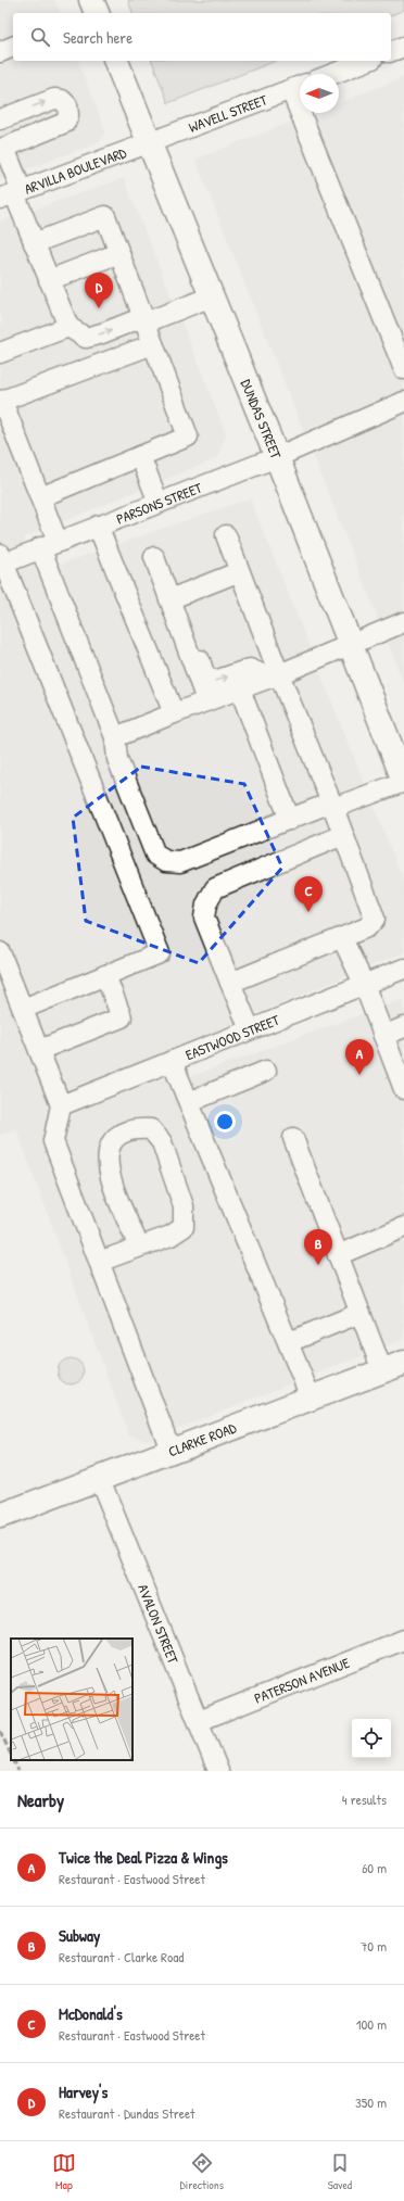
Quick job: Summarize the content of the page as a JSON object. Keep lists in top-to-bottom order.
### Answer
{
  "streets": {
    "main road": ["DUNDAS STREET", "CLARKE ROAD"],
    "street": [
      "WAVELL STREET",
      "ARVILLA BOULEVARD",
      "PARSONS STREET",
      "EASTWOOD STREET",
      "AVALON STREET",
      "PATERSON AVENUE"
    ]
  },
  "crossings": [
    ["WAVELL STREET", "ARVILLA BOULEVARD"],
    ["WAVELL STREET", "DUNDAS STREET"],
    ["ARVILLA BOULEVARD", "DUNDAS STREET"],
    ["DUNDAS STREET", "PARSONS STREET"],
    ["CLARKE ROAD", "AVALON STREET"],
    ["AVALON STREET", "PATERSON AVENUE"]
  ],
  "north": "left",
  "page": {
    "search": "Search here",
    "pins": [
      "D",
      "C",
      "A",
      "B"
    ],
    "heading": ["Nearby", "4 results"],
    "list": [
      {
        "mark": "A",
        "name": "Twice the Deal Pizza & Wings",
        "note": "Restaurant · Eastwood Street",
        "value": "60 m"
      },
      {
        "mark": "B",
        "name": "Subway",
        "note": "Restaurant · Clarke Road",
        "value": "70 m"
      },
      {
        "mark": "C",
        "name": "McDonald's",
        "note": "Restaurant · Eastwood Street",
        "value": "100 m"
      },
      {
        "mark": "D",
        "name": "Harvey's",
        "note": "Restaurant · Dundas Street",
        "value": "350 m"
      }
    ],
    "nav": ["Map", "Directions", "Saved"]
  }
}
